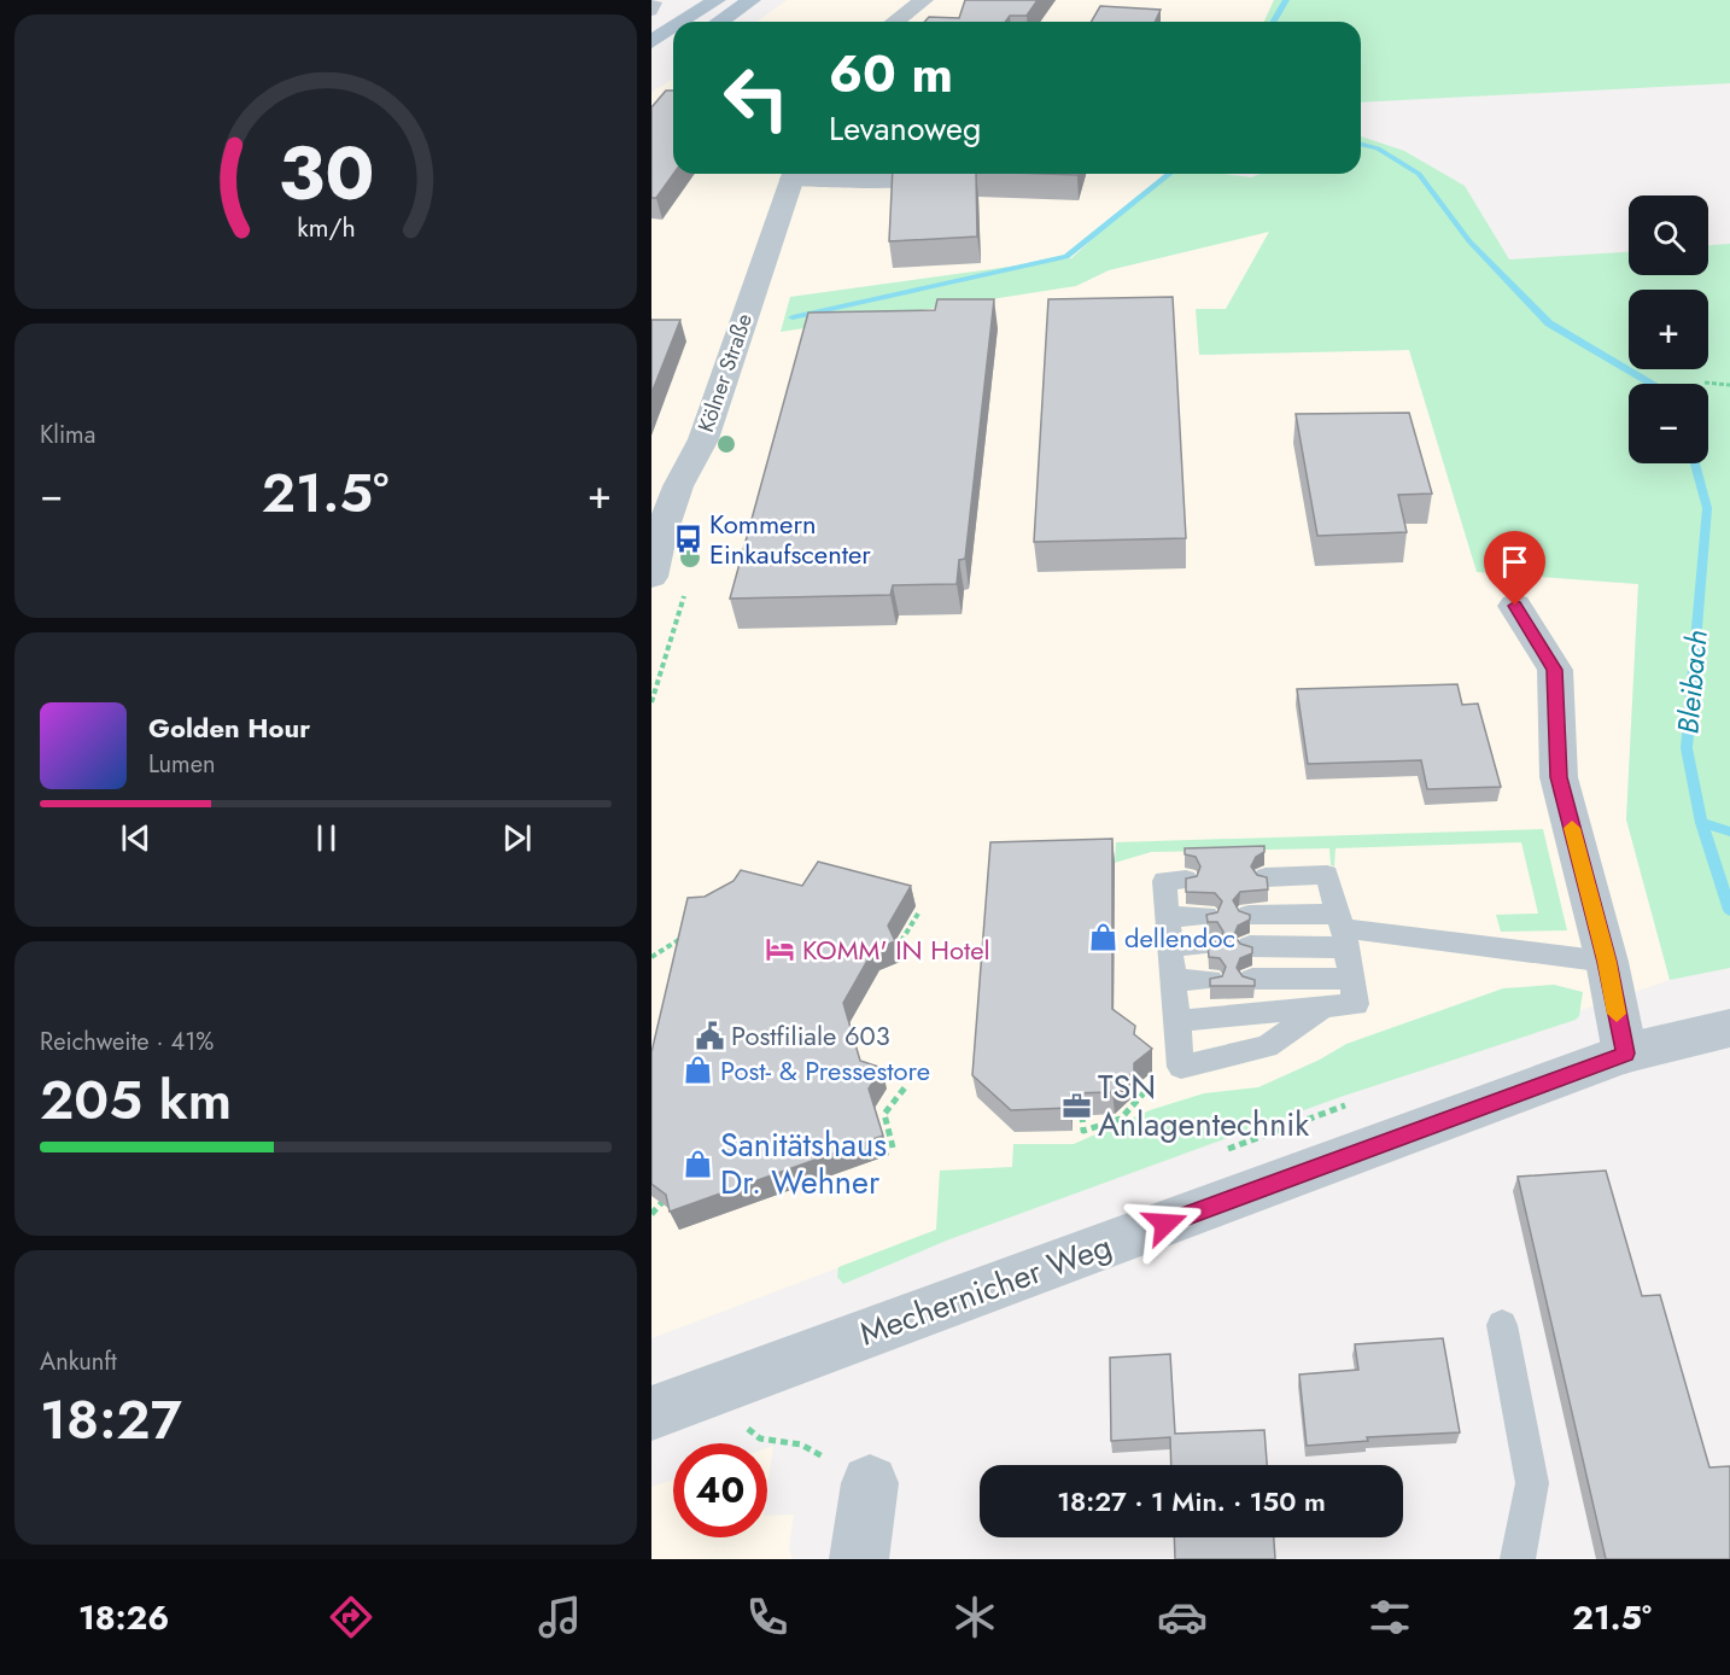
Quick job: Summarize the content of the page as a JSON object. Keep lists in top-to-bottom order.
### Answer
{
  "streets": {
    "street": ["Kölner Straße", "Mechernicher Weg"]
  },
  "water": ["Bleibach"],
  "places": {
    "bus stop": ["Kommern Einkaufscenter"],
    "shop": ["dellendoc", "Post- & Pressestore", "Sanitätshaus Dr. Wehner"],
    "hotel": ["KOMM' IN Hotel"],
    "public building": ["Postfiliale 603"],
    "office": ["TSN Anlagentechnik"]
  },
  "page": {
    "turn": ["60 m", "Levanoweg"],
    "map_buttons": ["+", "−"],
    "tile": [
      "Klima",
      ["Reichweite · 41%", "205 km"],
      ["Ankunft", "18:27"]
    ],
    "heat": ["−", "21.5°", "+"],
    "song": ["Golden Hour", "Lumen"],
    "limit": "40",
    "trip": "18:27 · 1 Min. · 150 m",
    "tabs": ["18:26", "21.5°"],
    "gauge": ["30", "km/h"]
  }
}
